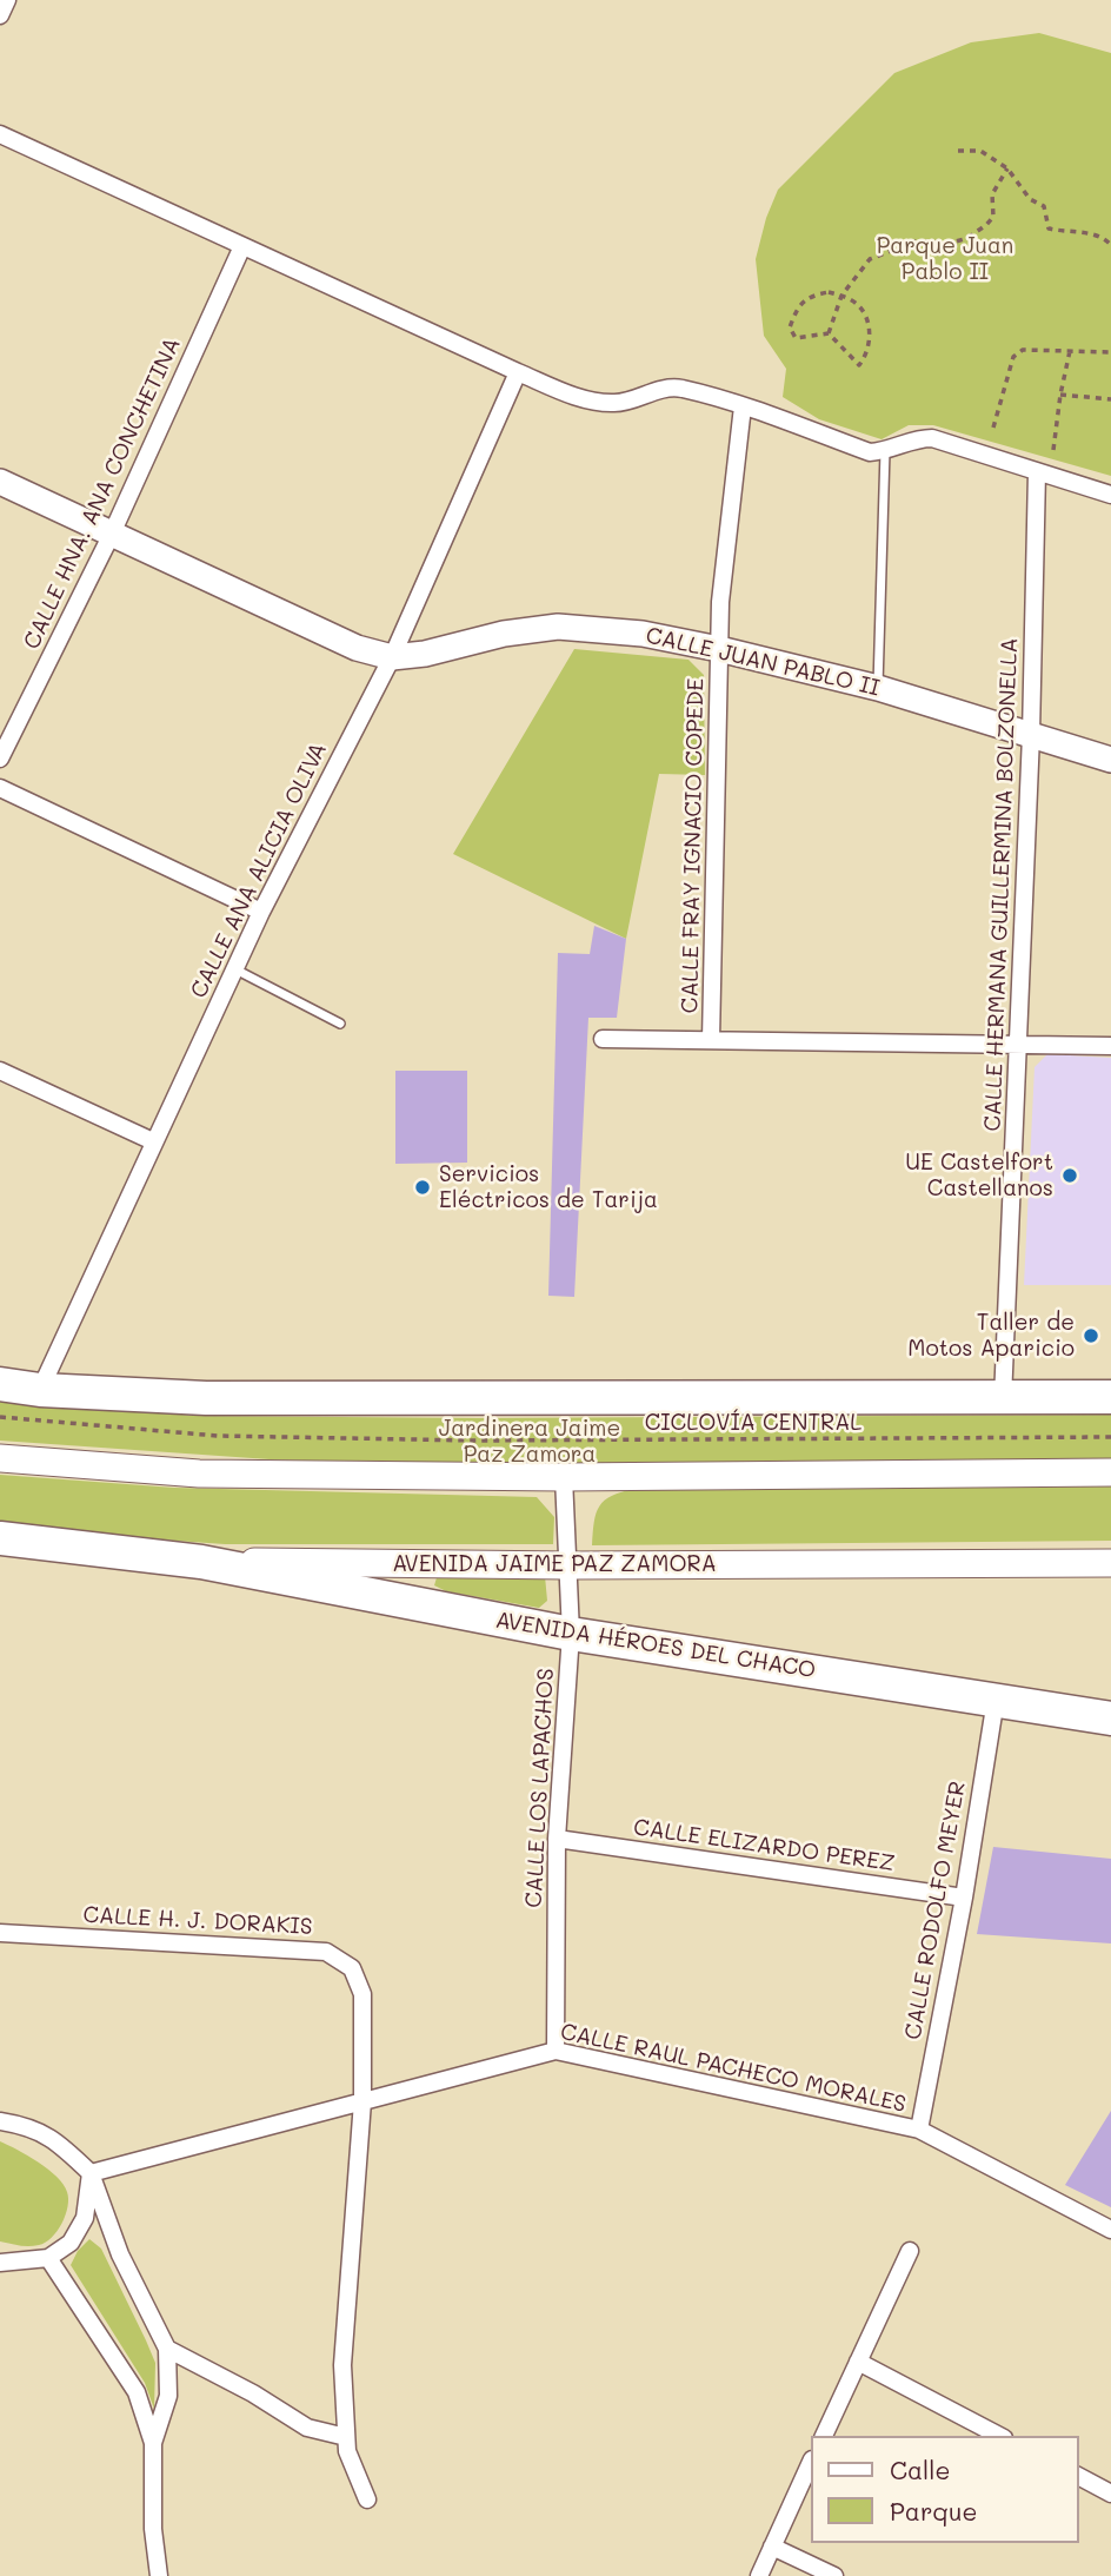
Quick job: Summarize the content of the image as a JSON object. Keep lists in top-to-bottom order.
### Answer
{
  "streets": {
    "highway": ["AVENIDA JAIME PAZ ZAMORA", "AVENIDA HÉROES DEL CHACO"],
    "street": [
      "CALLE HNA. ANA CONCHETINA",
      "CALLE JUAN PABLO II",
      "CALLE FRAY IGNACIO COPEDE",
      "CALLE ANA ALICIA OLIVA",
      "CALLE HERMANA GUILLERMINA BOLZONELLA",
      "CALLE LOS LAPACHOS",
      "CALLE ELIZARDO PEREZ",
      "CALLE RODOLFO MEYER",
      "CALLE H. J. DORAKIS",
      "CALLE RAUL PACHECO MORALES"
    ],
    "path": ["CICLOVÍA CENTRAL"]
  },
  "crossings": [
    ["CALLE HNA. ANA CONCHETINA", "CALLE JUAN PABLO II"],
    ["CALLE JUAN PABLO II", "CALLE FRAY IGNACIO COPEDE"],
    ["CALLE JUAN PABLO II", "CALLE ANA ALICIA OLIVA"],
    ["CALLE JUAN PABLO II", "CALLE HERMANA GUILLERMINA BOLZONELLA"],
    ["AVENIDA JAIME PAZ ZAMORA", "AVENIDA HÉROES DEL CHACO"],
    ["AVENIDA JAIME PAZ ZAMORA", "CALLE LOS LAPACHOS"],
    ["AVENIDA HÉROES DEL CHACO", "CALLE LOS LAPACHOS"],
    ["AVENIDA HÉROES DEL CHACO", "CALLE RODOLFO MEYER"],
    ["CALLE LOS LAPACHOS", "CALLE ELIZARDO PEREZ"],
    ["CALLE LOS LAPACHOS", "CALLE RAUL PACHECO MORALES"],
    ["CALLE ELIZARDO PEREZ", "CALLE RODOLFO MEYER"],
    ["CALLE RODOLFO MEYER", "CALLE RAUL PACHECO MORALES"],
    ["CALLE H. J. DORAKIS", "CALLE RAUL PACHECO MORALES"]
  ],
  "parks": ["Parque Juan Pablo II", "Jardinera Jaime Paz Zamora"],
  "places": ["UE Castelfort Castellanos", "Servicios Eléctricos de Tarija", "Taller de Motos Aparicio"],
  "legend": ["Calle", "Parque"]
}
